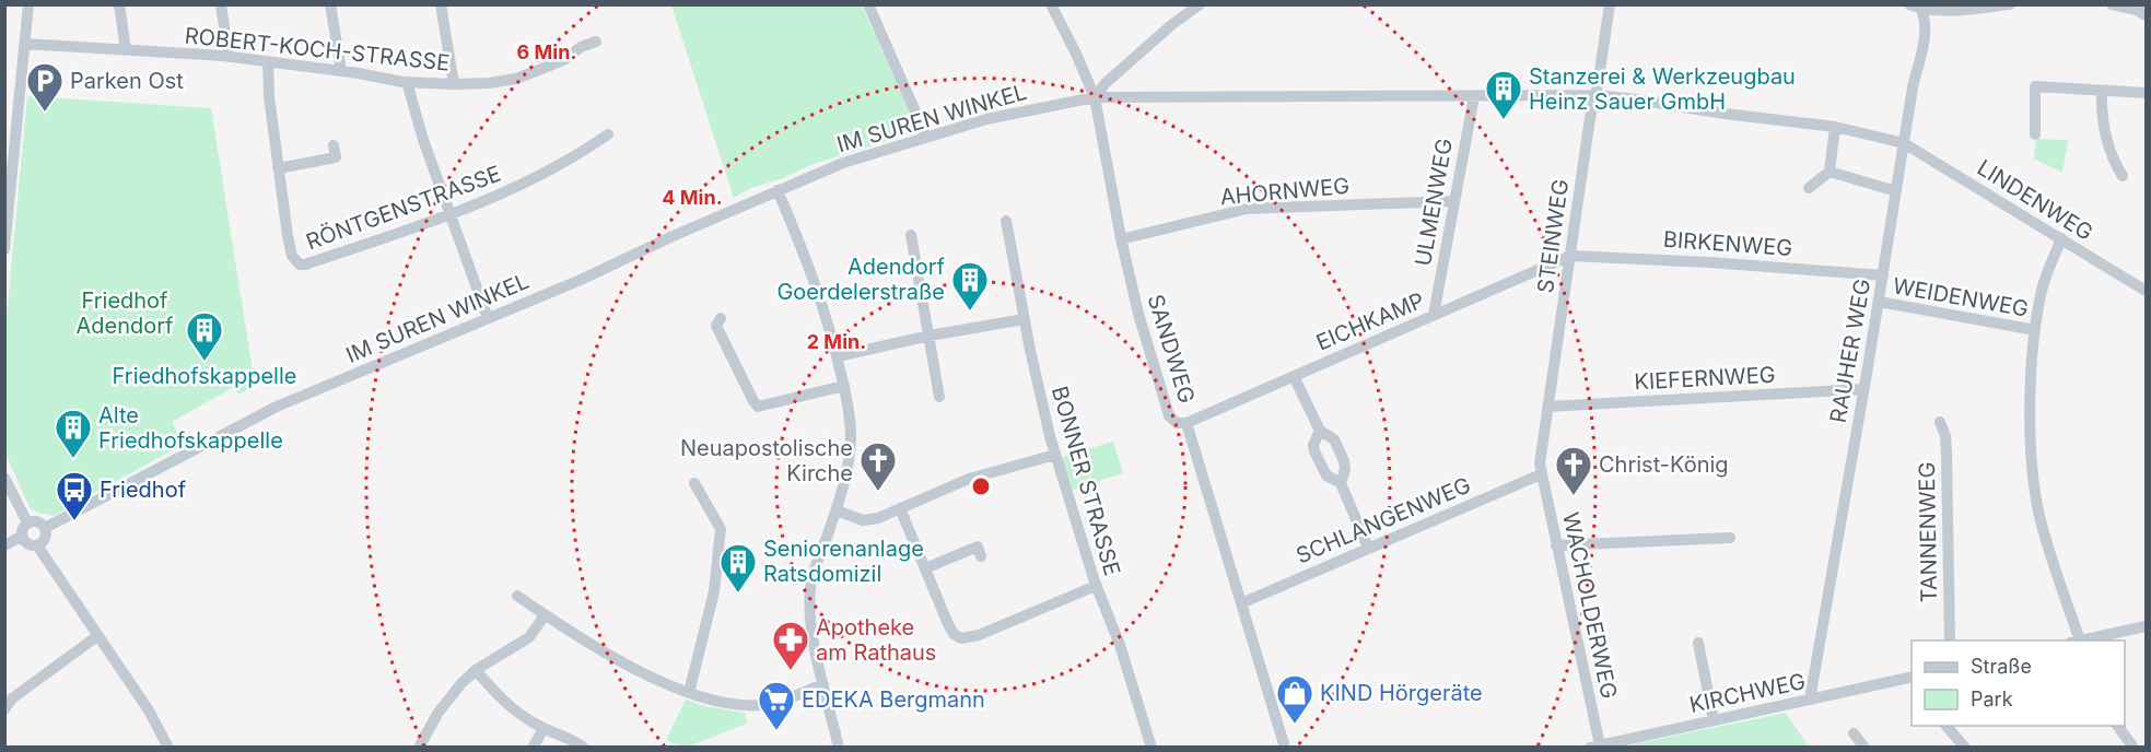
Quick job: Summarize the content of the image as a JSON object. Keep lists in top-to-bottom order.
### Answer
{
  "streets": {
    "street": [
      "ROBERT-KOCH-STRASSE",
      "IM SUREN WINKEL",
      "AHORNWEG",
      "LINDENWEG",
      "ULMENWEG",
      "RÖNTGENSTRASSE",
      "STEINWEG",
      "BIRKENWEG",
      "WEIDENWEG",
      "EICHKAMP",
      "SANDWEG",
      "RAUHER WEG",
      "KIEFERNWEG",
      "BONNER STRASSE",
      "SCHLANGENWEG",
      "TANNENWEG",
      "WACHOLDERWEG",
      "KIRCHWEG"
    ]
  },
  "crossings": [
    ["ROBERT-KOCH-STRASSE", "RÖNTGENSTRASSE"],
    ["IM SUREN WINKEL", "LINDENWEG"],
    ["IM SUREN WINKEL", "ULMENWEG"],
    ["IM SUREN WINKEL", "STEINWEG"],
    ["IM SUREN WINKEL", "SANDWEG"],
    ["IM SUREN WINKEL", "RAUHER WEG"],
    ["AHORNWEG", "ULMENWEG"],
    ["AHORNWEG", "SANDWEG"],
    ["LINDENWEG", "RAUHER WEG"],
    ["ULMENWEG", "EICHKAMP"],
    ["STEINWEG", "BIRKENWEG"],
    ["STEINWEG", "EICHKAMP"],
    ["STEINWEG", "KIEFERNWEG"],
    ["STEINWEG", "SCHLANGENWEG"],
    ["STEINWEG", "WACHOLDERWEG"],
    ["BIRKENWEG", "EICHKAMP"],
    ["BIRKENWEG", "RAUHER WEG"],
    ["WEIDENWEG", "RAUHER WEG"],
    ["EICHKAMP", "SANDWEG"],
    ["SANDWEG", "SCHLANGENWEG"],
    ["RAUHER WEG", "KIEFERNWEG"],
    ["RAUHER WEG", "KIRCHWEG"],
    ["SCHLANGENWEG", "WACHOLDERWEG"],
    ["WACHOLDERWEG", "KIRCHWEG"]
  ],
  "parks": ["Friedhof Adendorf"],
  "places": {
    "parking": ["Parken Ost"],
    "building": [
      "Stanzerei & Werkzeugbau Heinz Sauer GmbH",
      "Adendorf Goerdelerstraße",
      "Friedhofskappelle",
      "Alte Friedhofskappelle",
      "Seniorenanlage Ratsdomizil"
    ],
    "church": ["Neuapostolische Kirche", "Christ-König"],
    "bus stop": ["Friedhof"],
    "pharmacy": ["Apotheke am Rathaus"],
    "shop": ["KIND Hörgeräte"],
    "supermarket": ["EDEKA Bergmann"]
  },
  "legend": ["Straße", "Park"],
  "rings": ["6 Min.", "4 Min.", "2 Min."]
}
